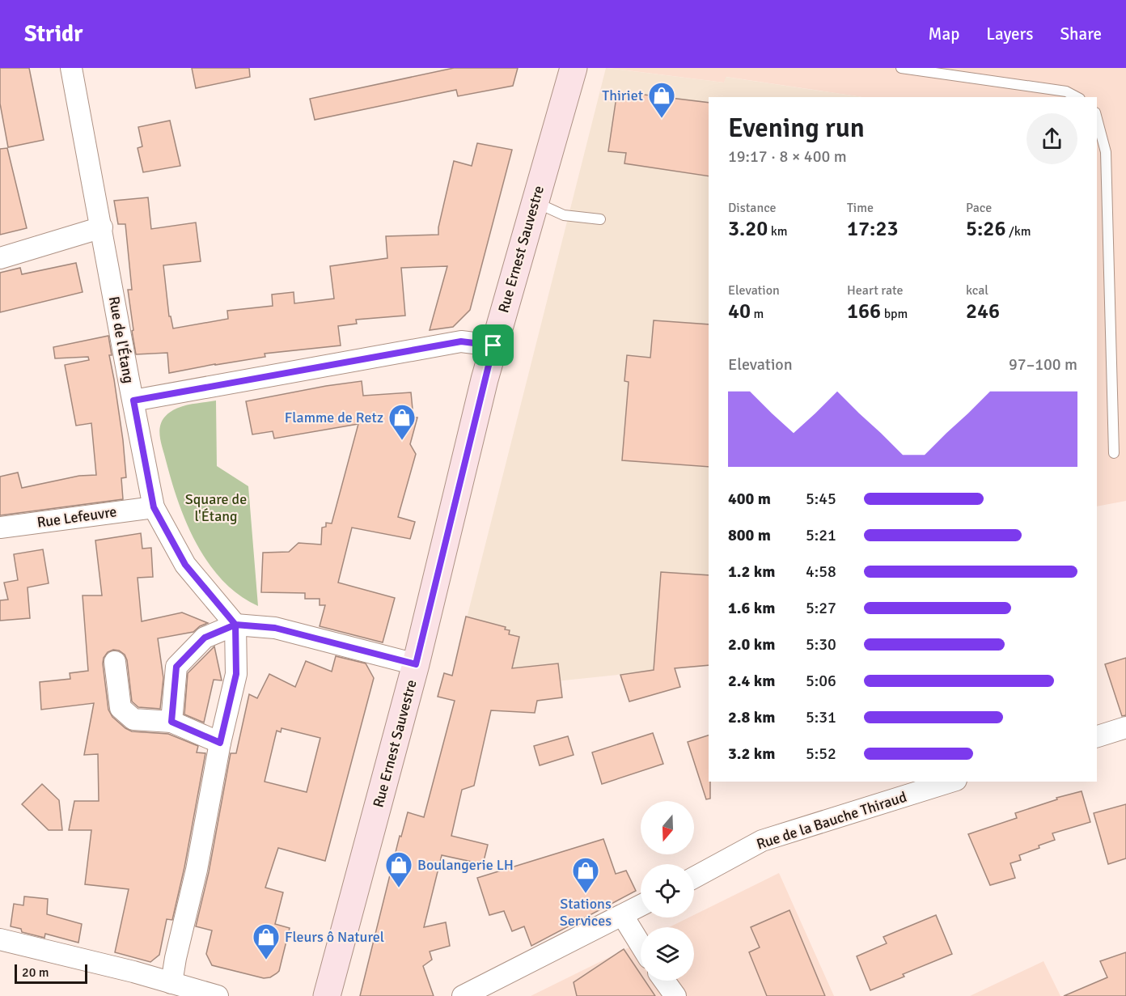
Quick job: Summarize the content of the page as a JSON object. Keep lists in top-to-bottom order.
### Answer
{
  "streets": {
    "main road": ["Rue Ernest Sauvestre"],
    "street": ["Rue de l'Étang", "Rue Lefeuvre", "Rue de la Bauche Thiraud"]
  },
  "crossings": [
    ["Rue de l'Étang", "Rue Lefeuvre"]
  ],
  "parks": ["Square de l'Étang"],
  "places": {
    "shop": [
      "Thiriet",
      "Flamme de Retz",
      "Boulangerie LH",
      "Stations Services",
      "Fleurs ô Naturel"
    ]
  },
  "scale_bar": "20 m",
  "north": "bottom",
  "page": {
    "header": "Stridr",
    "nav": ["Map", "Layers", "Share"],
    "heading": ["Evening run", "19:17 · 8 × 400 m"],
    "stats": [
      ["Distance", "3.20 km"],
      ["Time", "17:23"],
      ["Pace", "5:26 /km"],
      ["Elevation", "40 m"],
      ["Heart rate", "166 bpm"],
      ["kcal", "246"]
    ],
    "chart": ["Elevation", "97–100 m"],
    "list": [
      {
        "name": "400 m",
        "note": "5:45"
      },
      {
        "name": "800 m",
        "note": "5:21"
      },
      {
        "name": "1.2 km",
        "note": "4:58"
      },
      {
        "name": "1.6 km",
        "note": "5:27"
      },
      {
        "name": "2.0 km",
        "note": "5:30"
      },
      {
        "name": "2.4 km",
        "note": "5:06"
      },
      {
        "name": "2.8 km",
        "note": "5:31"
      },
      {
        "name": "3.2 km",
        "note": "5:52"
      }
    ],
    "scale": "20 m"
  }
}
